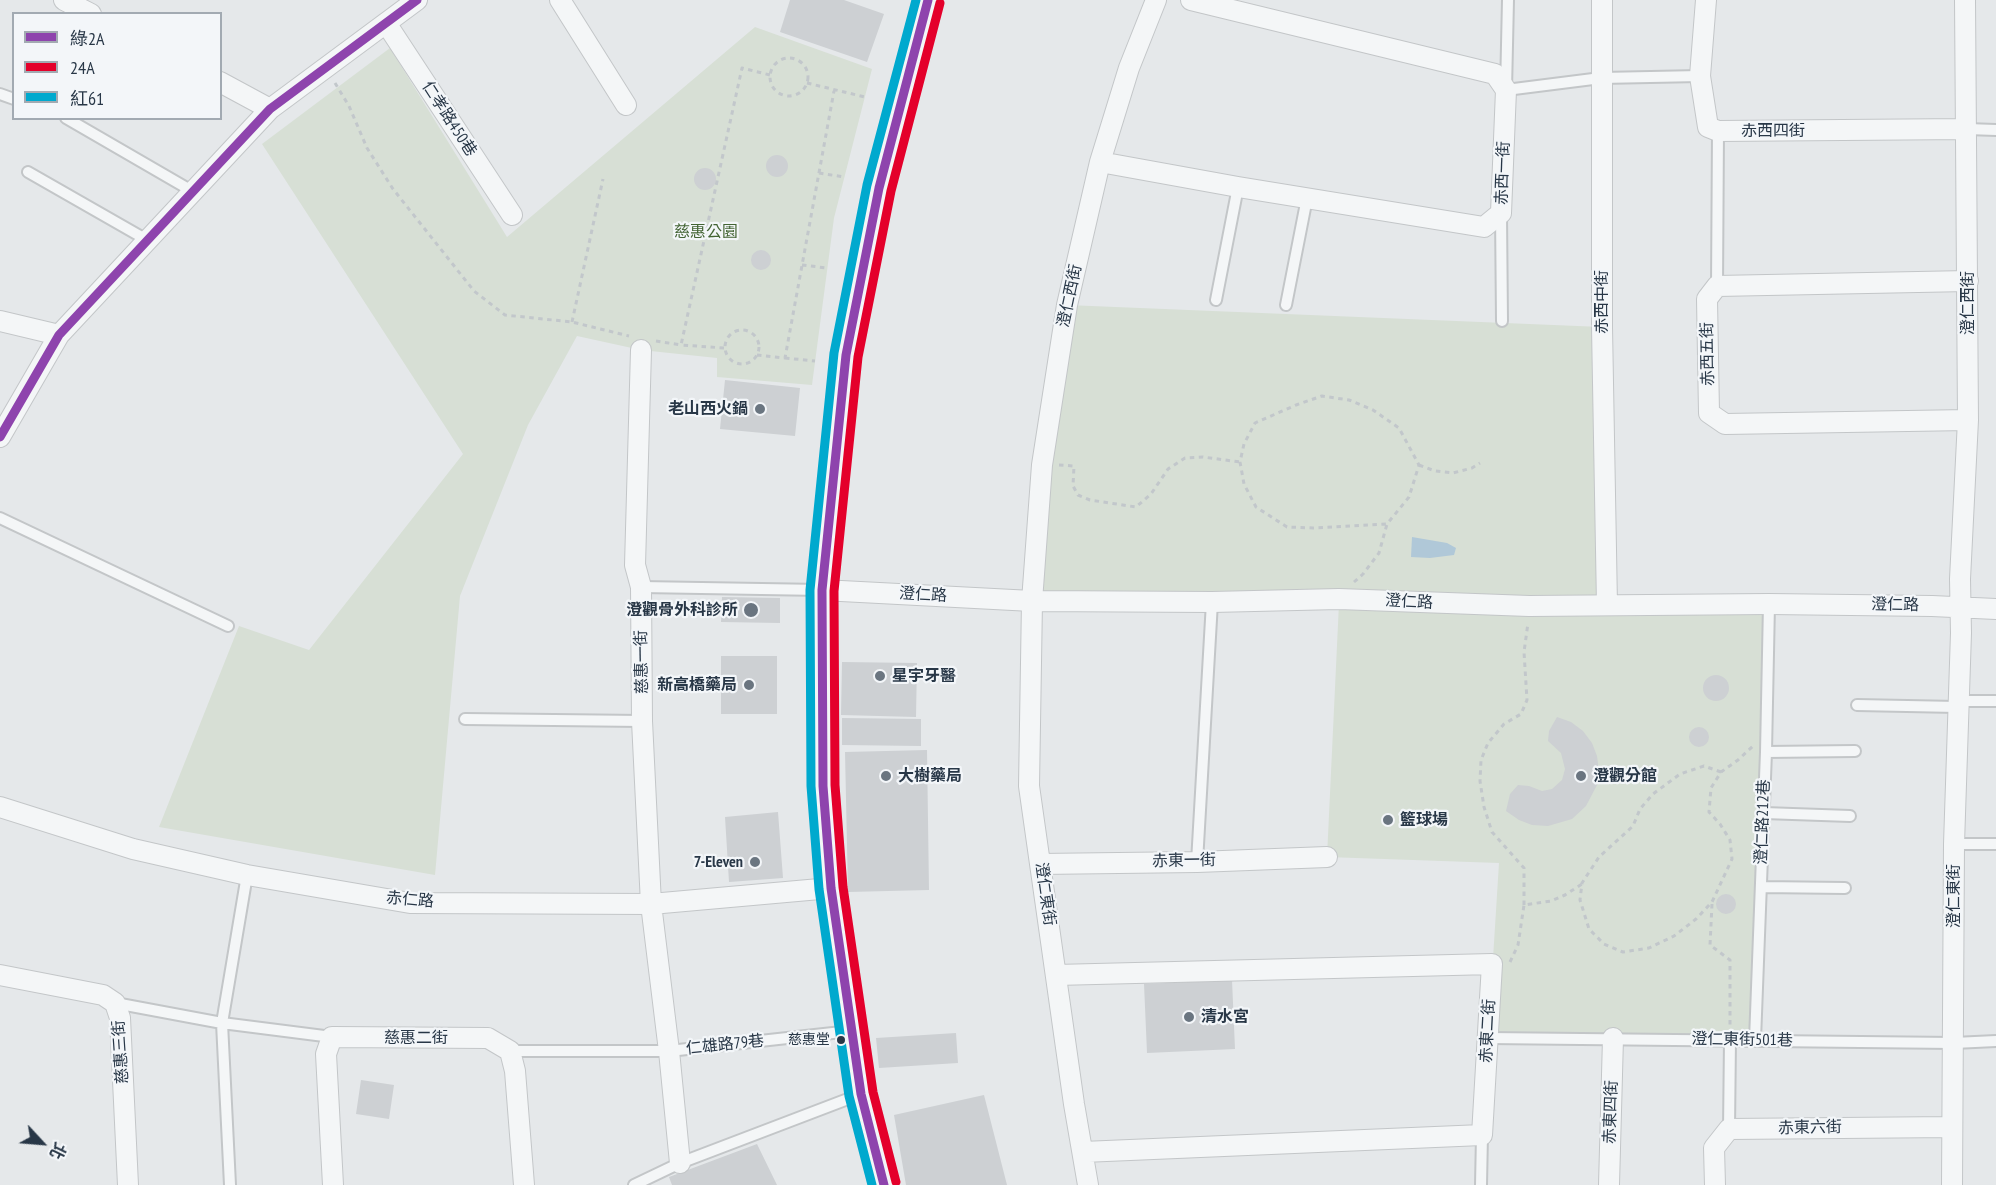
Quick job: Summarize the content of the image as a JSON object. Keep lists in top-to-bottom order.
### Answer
{
  "streets": {
    "street": [
      "仁孝路450巷",
      "赤西四街",
      "赤西一街",
      "澄仁西街",
      "赤西中街",
      "赤西五街",
      "澄仁路",
      "慈惠一街",
      "赤東一街",
      "澄仁東街",
      "赤仁路",
      "赤東二街",
      "慈惠二街",
      "仁雄路79巷",
      "慈惠三街",
      "赤東四街",
      "赤東六街"
    ],
    "lane": ["澄仁路212巷", "澄仁東街501巷"]
  },
  "crossings": [
    ["赤西四街", "澄仁西街"],
    ["赤西一街", "澄仁西街"],
    ["澄仁西街", "赤西五街"],
    ["澄仁西街", "澄仁路"],
    ["澄仁西街", "澄仁東街"],
    ["赤西中街", "澄仁路"],
    ["澄仁路", "澄仁路212巷"],
    ["澄仁路", "澄仁東街"],
    ["慈惠一街", "赤仁路"],
    ["慈惠一街", "仁雄路79巷"],
    ["澄仁路212巷", "澄仁東街501巷"],
    ["赤東一街", "澄仁東街"],
    ["澄仁東街", "赤東二街"],
    ["澄仁東街", "澄仁東街501巷"],
    ["澄仁東街", "赤東六街"],
    ["赤仁路", "仁雄路79巷"],
    ["赤東二街", "澄仁東街501巷"],
    ["澄仁東街501巷", "赤東四街"]
  ],
  "parks": ["慈惠公園"],
  "places": [
    "老山西火鍋",
    "澄觀骨外科診所",
    "星宇牙醫",
    "新高橋藥局",
    "大樹藥局",
    "澄觀分館",
    "籃球場",
    "7-Eleven",
    "清水宮",
    "慈惠堂"
  ],
  "lines": ["transit line 綠2A", "transit line 紅61", "transit line 24A"],
  "legend": ["綠2A", "24A", "紅61"],
  "north": "bottom right"
}
